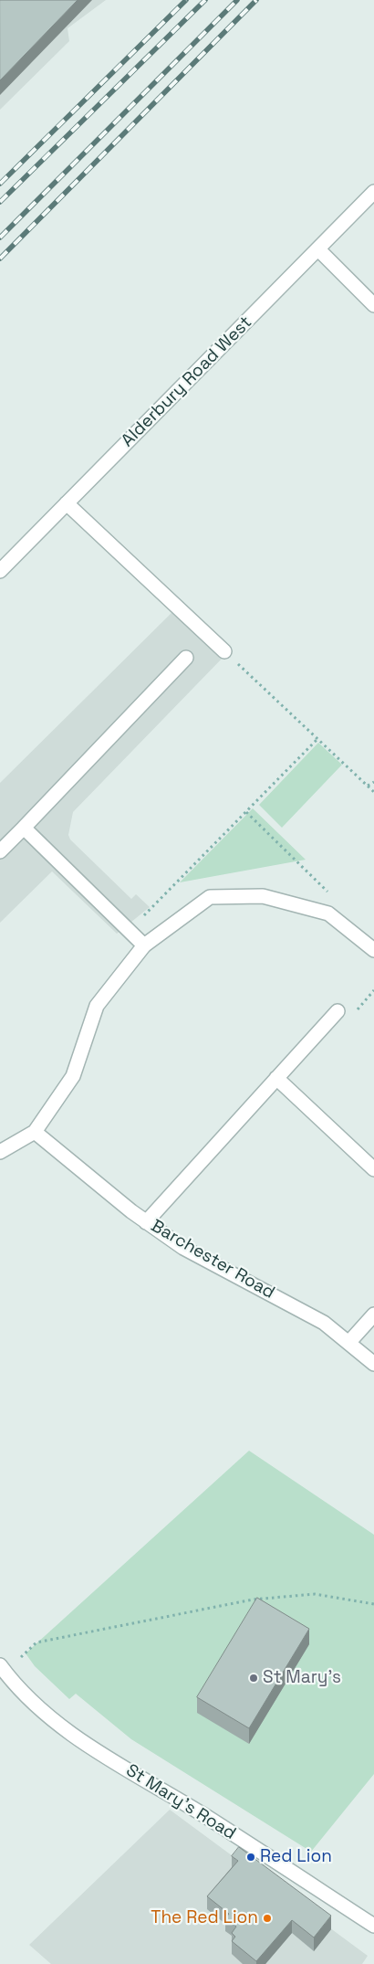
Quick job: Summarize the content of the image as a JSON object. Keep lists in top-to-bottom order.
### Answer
{
  "streets": {
    "street": ["Alderbury Road West", "Barchester Road", "St Mary's Road"]
  },
  "places": ["St Mary's", "Red Lion", "The Red Lion"]
}
